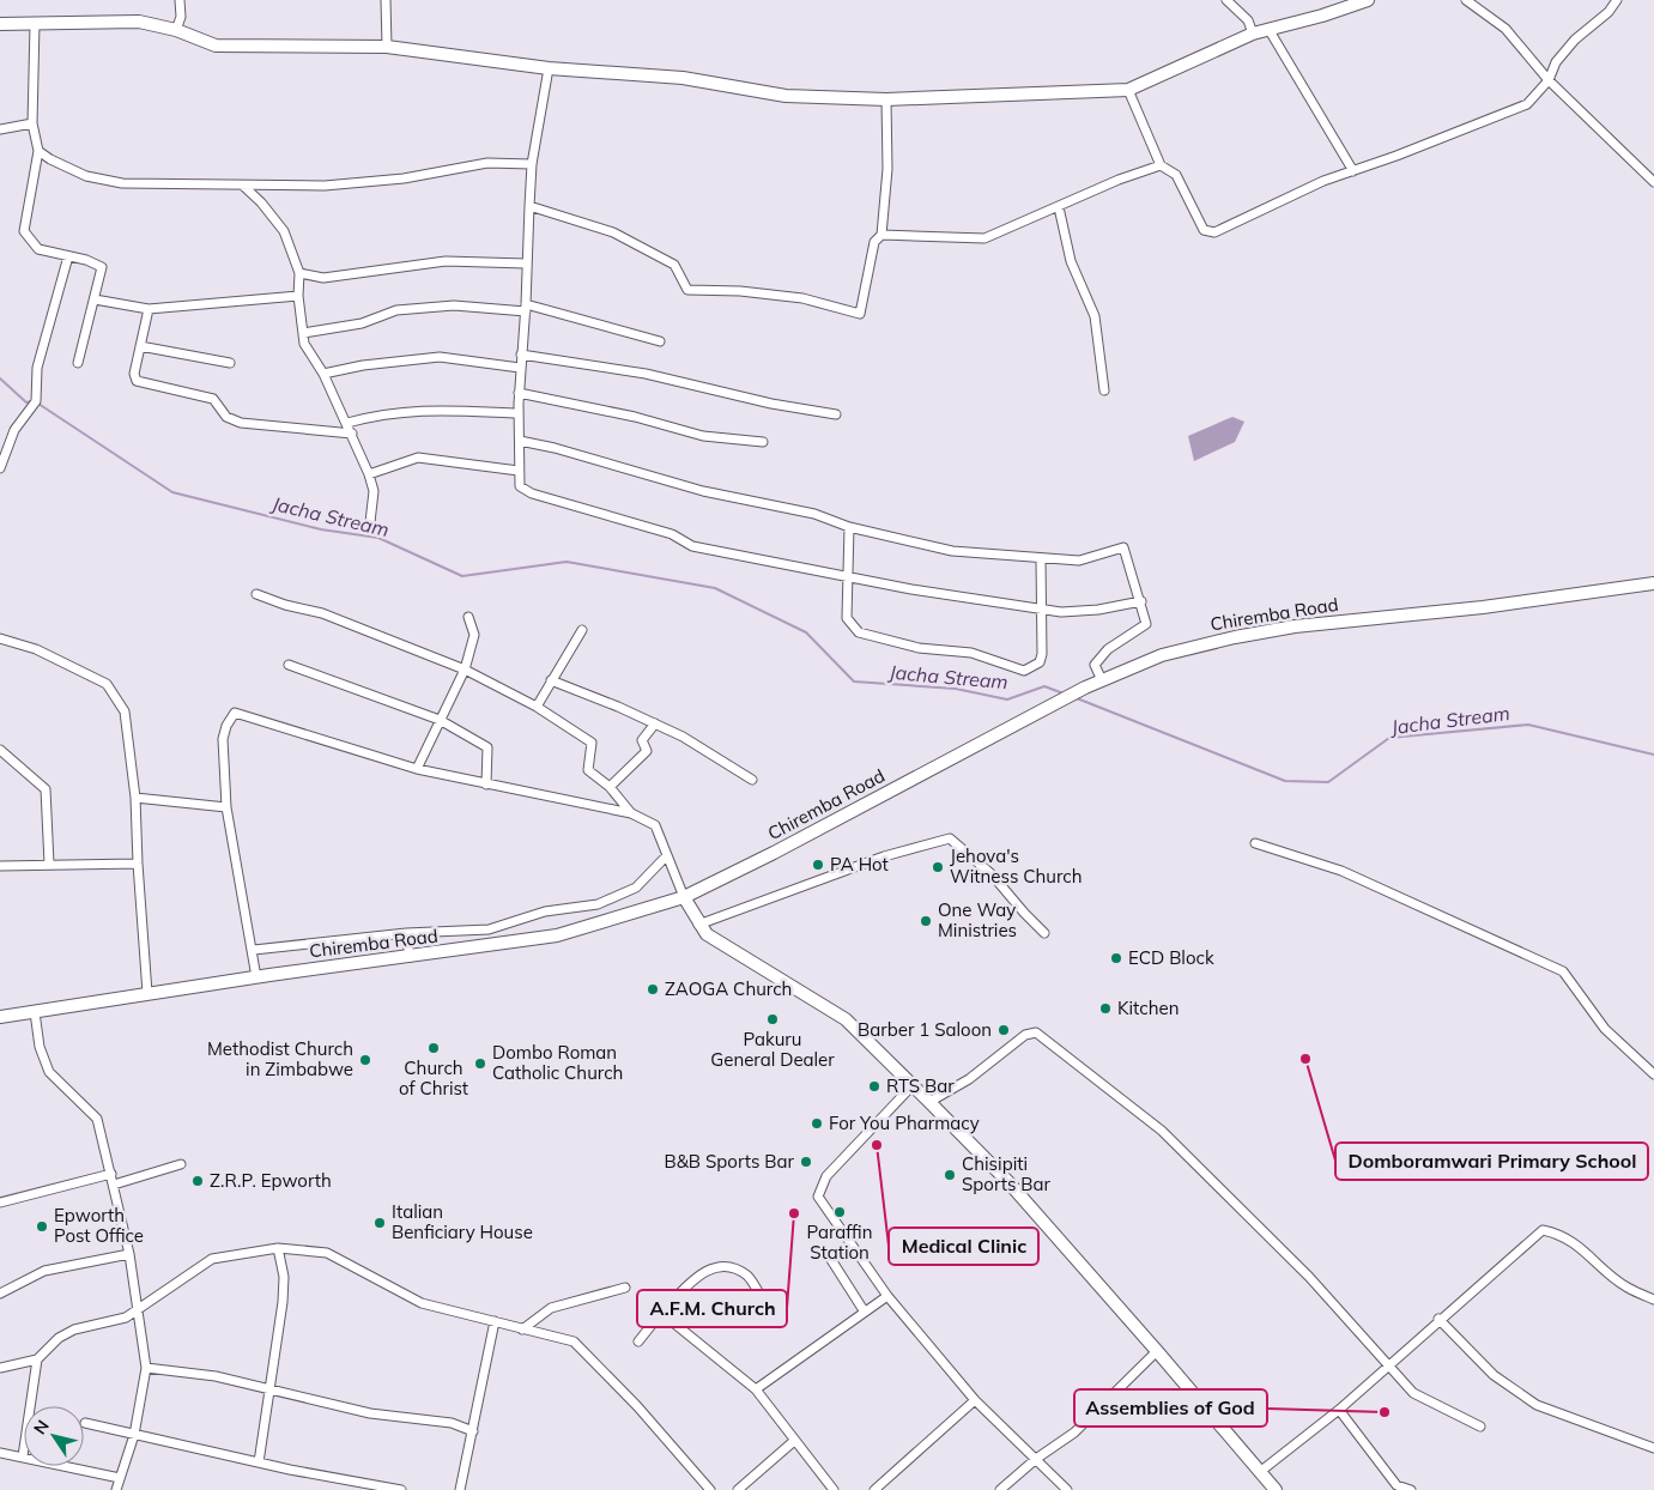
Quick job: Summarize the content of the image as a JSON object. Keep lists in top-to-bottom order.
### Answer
{
  "streets": {
    "street": ["Chiremba Road"]
  },
  "water": ["Jacha Stream"],
  "places": [
    "PA Hot",
    "Jehova's Witness Church",
    "One Way Ministries",
    "ECD Block",
    "ZAOGA Church",
    "Kitchen",
    "Pakuru General Dealer",
    "Barber 1 Saloon",
    "Church of Christ",
    "Domboramwari Primary School",
    "Methodist Church in Zimbabwe",
    "Dombo Roman Catholic Church",
    "RTS Bar",
    "For You Pharmacy",
    "Medical Clinic",
    "B&B Sports Bar",
    "Chisipiti Sports Bar",
    "Z.R.P. Epworth",
    "Paraffin Station",
    "A.F.M. Church",
    "Italian Benficiary House",
    "Epworth Post Office",
    "Assemblies of God"
  ],
  "north": "top left"
}
